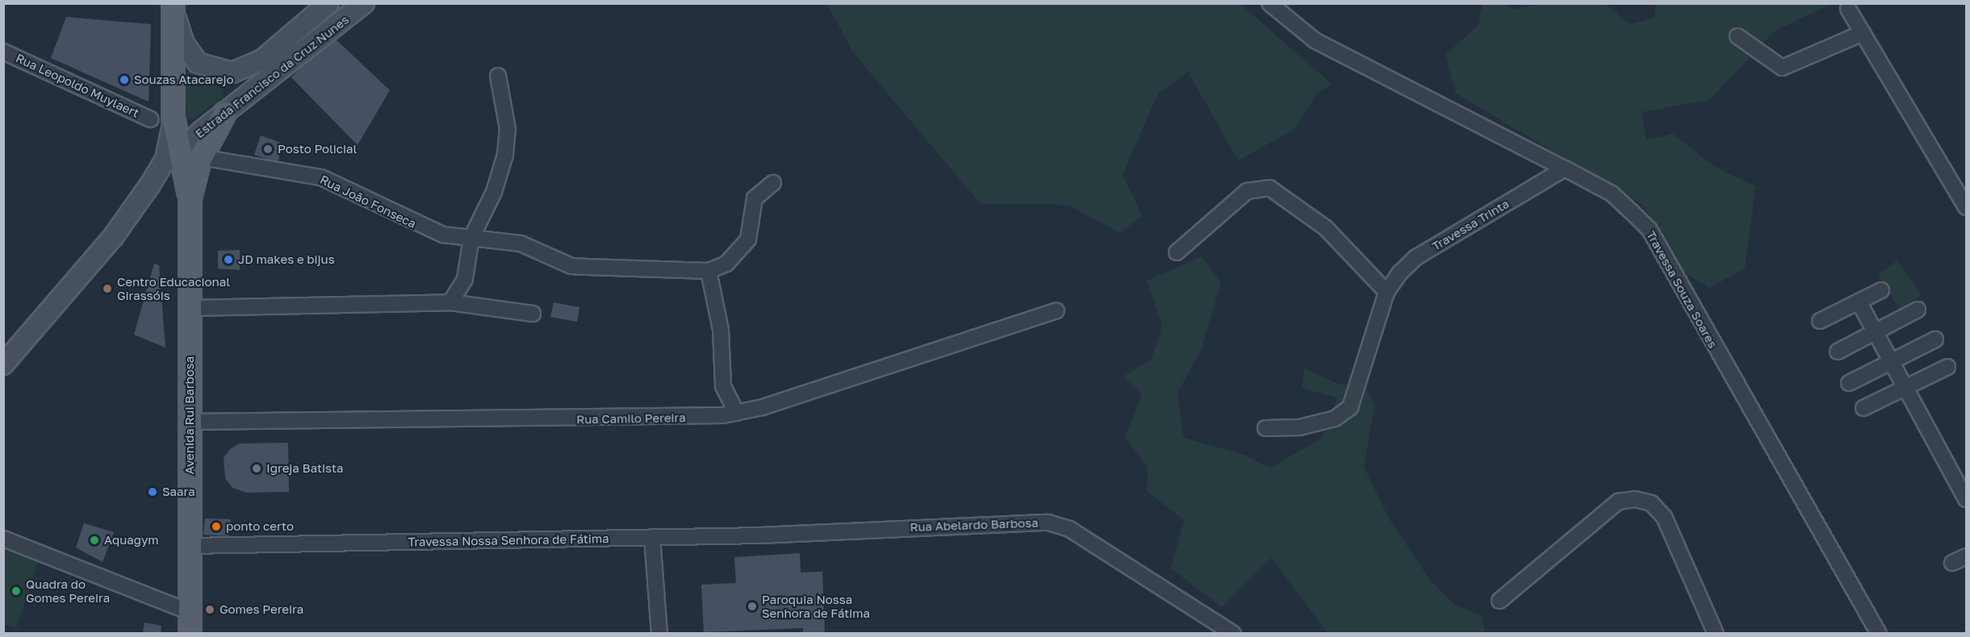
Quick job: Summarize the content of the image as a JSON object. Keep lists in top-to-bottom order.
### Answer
{
  "streets": {
    "main road": ["Estrada Francisco da Cruz Nunes", "Avenida Rui Barbosa"],
    "street": [
      "Rua Leopoldo Muylaert",
      "Rua João Fonseca",
      "Travessa Trinta",
      "Travessa Souza Soares",
      "Rua Camilo Pereira",
      "Rua Abelardo Barbosa",
      "Travessa Nossa Senhora de Fátima"
    ]
  },
  "crossings": [
    ["Estrada Francisco da Cruz Nunes", "Rua João Fonseca"],
    ["Travessa Trinta", "Travessa Souza Soares"],
    ["Avenida Rui Barbosa", "Rua Camilo Pereira"],
    ["Avenida Rui Barbosa", "Travessa Nossa Senhora de Fátima"],
    ["Rua Abelardo Barbosa", "Travessa Nossa Senhora de Fátima"]
  ],
  "places": [
    "Souzas Atacarejo",
    "Posto Policial",
    "JD makes e bijus",
    "Centro Educacional Girassóis",
    "Igreja Batista",
    "Saara",
    "ponto certo",
    "Aquagym",
    "Quadra do Gomes Pereira",
    "Paroquia Nossa Senhora de Fátima",
    "Gomes Pereira"
  ]
}
